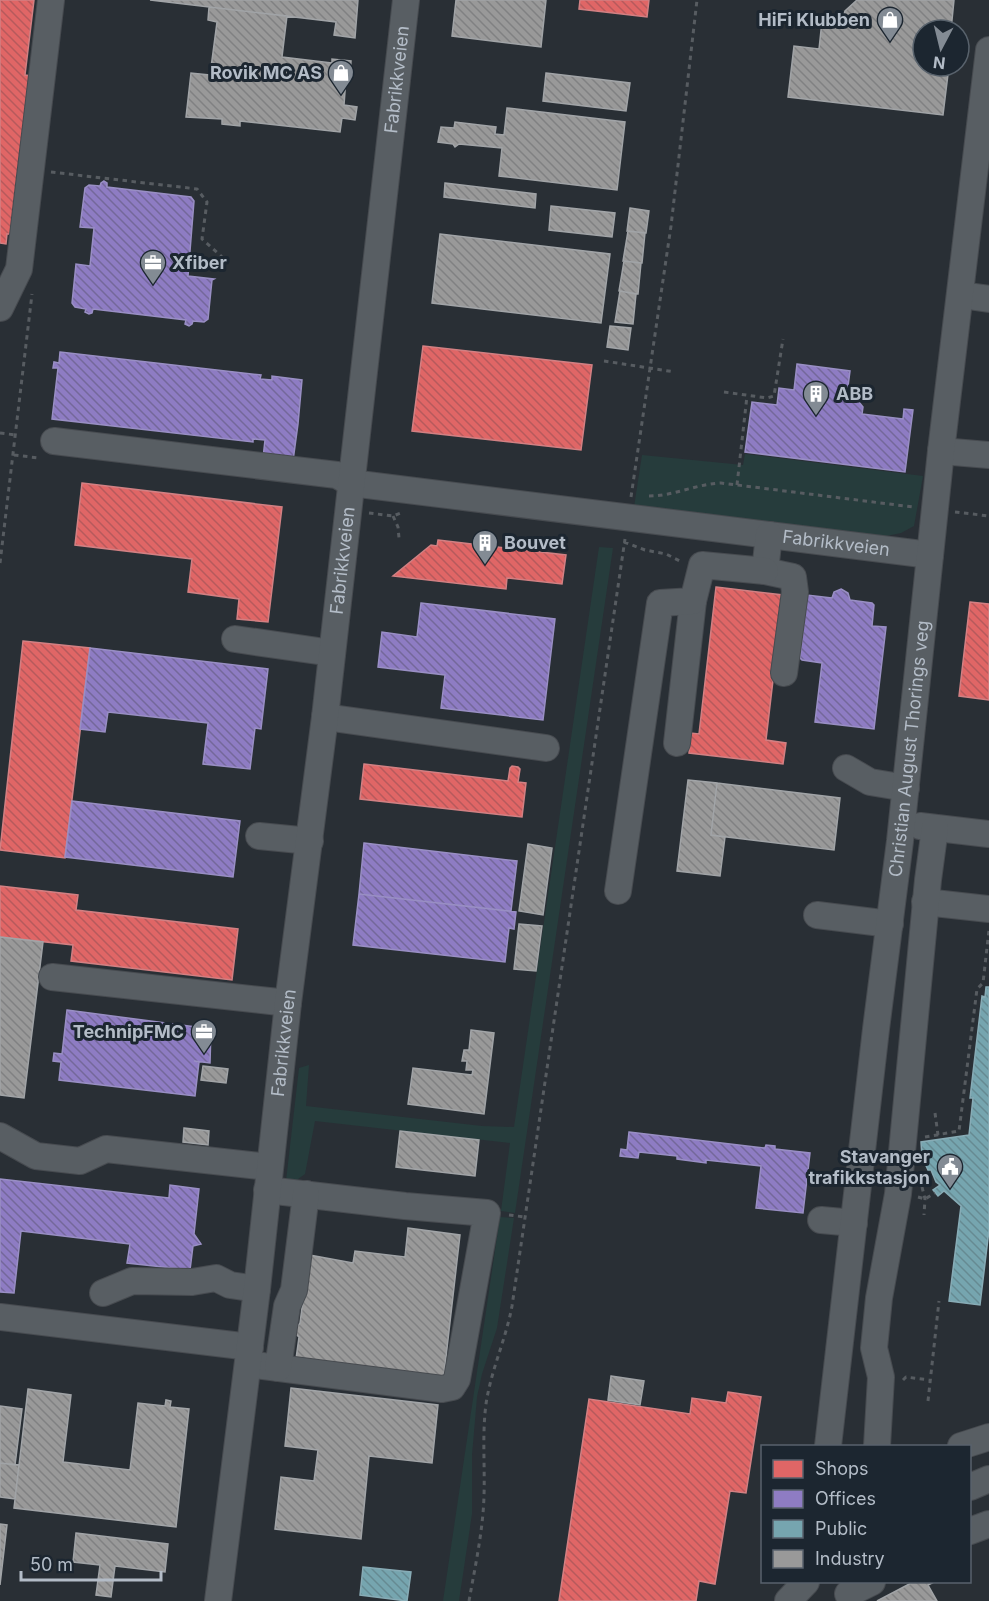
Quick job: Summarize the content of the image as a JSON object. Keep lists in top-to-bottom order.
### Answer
{
  "streets": {
    "street": ["Fabrikkveien", "Christian August Thorings veg"]
  },
  "crossings": [
    ["Fabrikkveien", "Christian August Thorings veg"]
  ],
  "places": {
    "shop": ["HiFi Klubben", "Rovik MC AS"],
    "office": ["Xfiber", "TechnipFMC"],
    "building": ["ABB", "Bouvet"],
    "public building": ["Stavanger trafikkstasjon"]
  },
  "legend": [
    "Shops",
    "Offices",
    "Public",
    "Industry"
  ],
  "scale_bar": "50 m",
  "north": "bottom"
}
